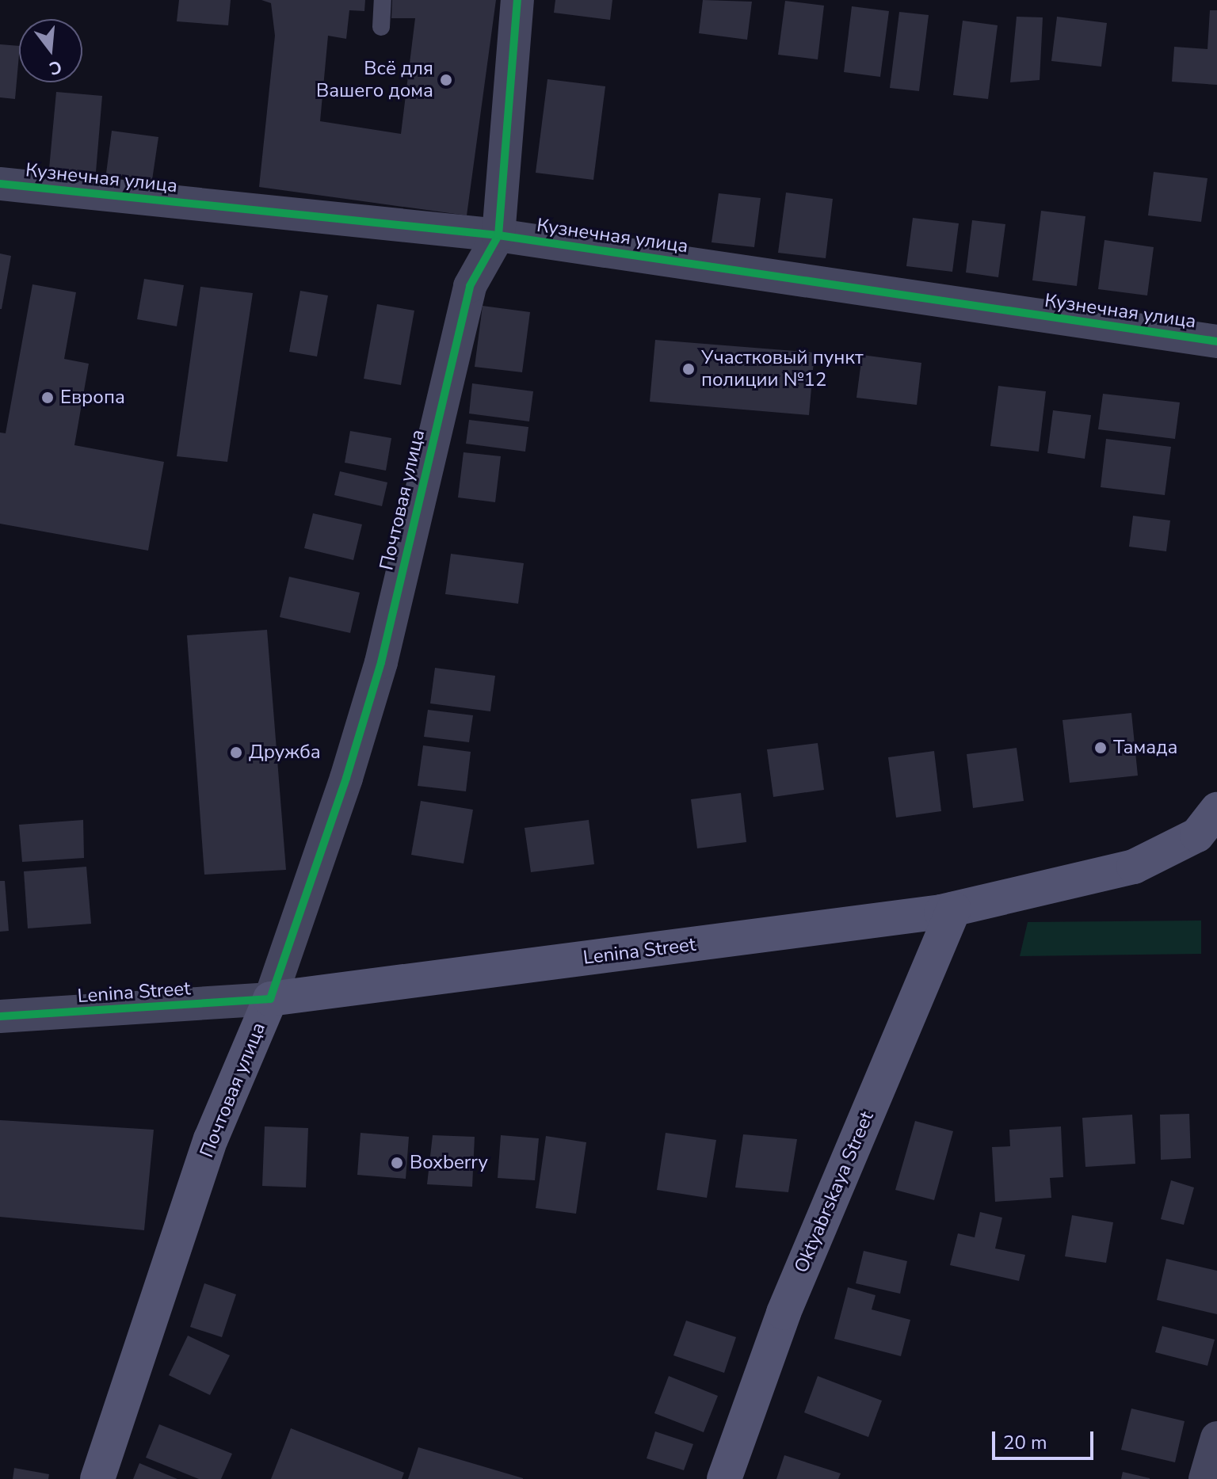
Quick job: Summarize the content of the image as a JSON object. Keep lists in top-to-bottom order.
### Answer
{
  "streets": {
    "main road": ["Почтовая улица", "Lenina Street", "Oktyabrskaya Street"],
    "street": ["Кузнечная улица"]
  },
  "crossings": [
    ["Кузнечная улица", "Почтовая улица"],
    ["Почтовая улица", "Lenina Street"],
    ["Lenina Street", "Oktyabrskaya Street"]
  ],
  "places": [
    "Всё для Вашего дома",
    "Участковый пункт полиции №12",
    "Европа",
    "Тамада",
    "Дружба",
    "Boxberry"
  ],
  "scale_bar": "20 m",
  "north": "bottom"
}
